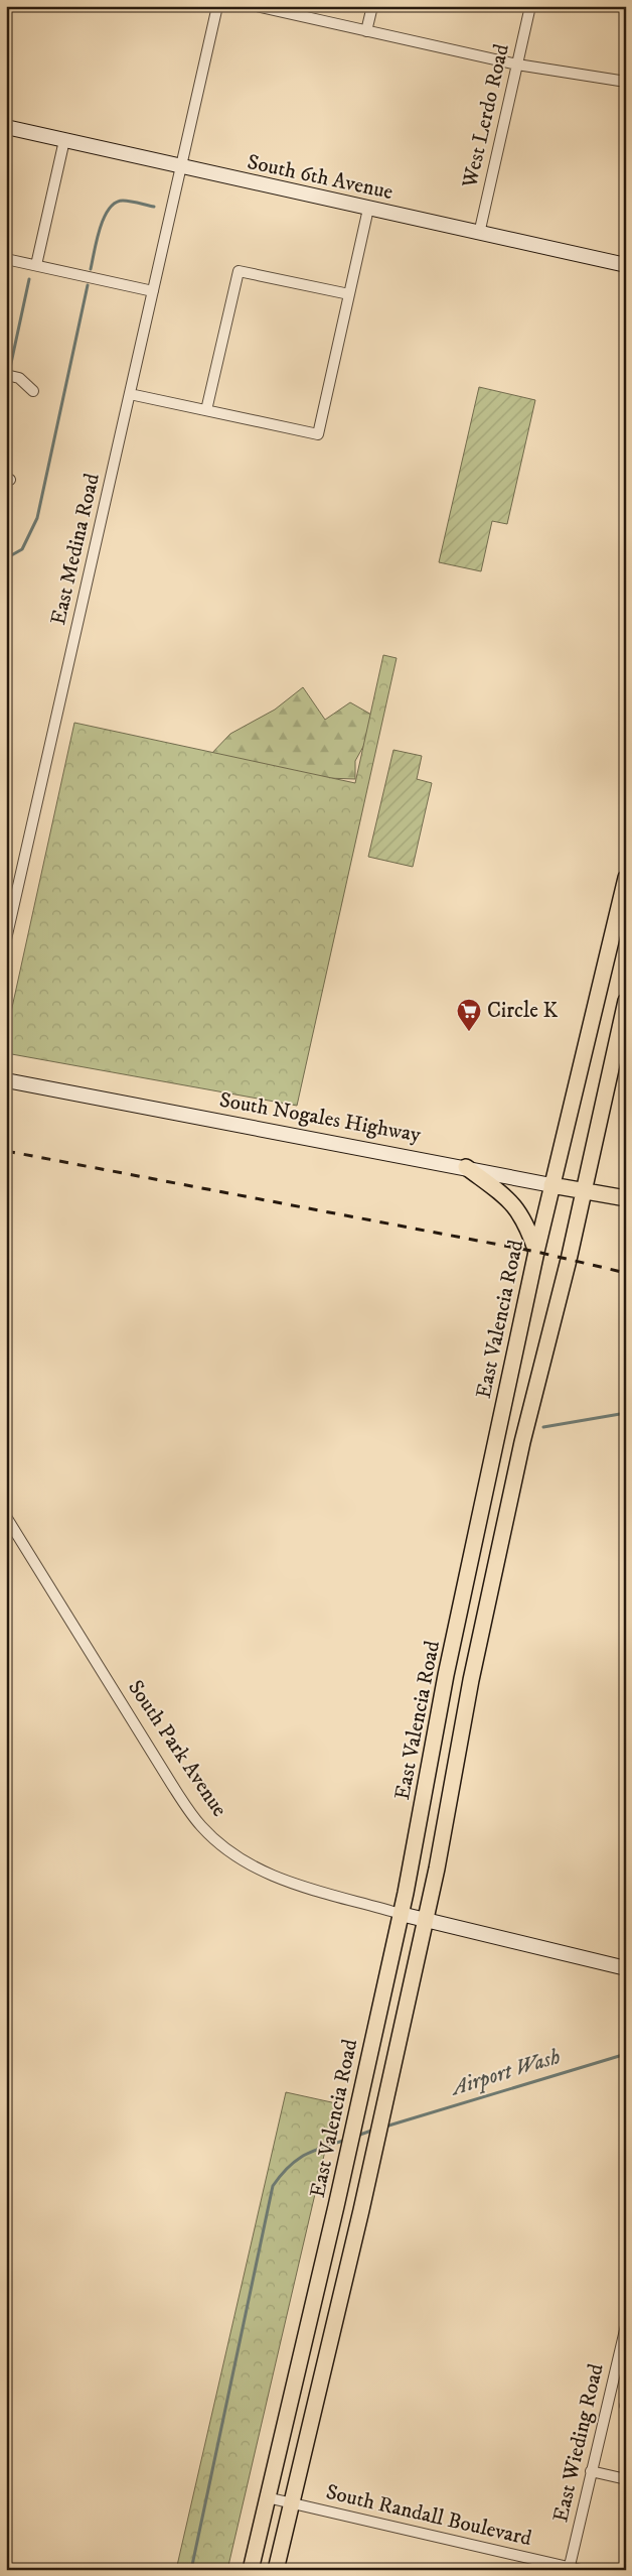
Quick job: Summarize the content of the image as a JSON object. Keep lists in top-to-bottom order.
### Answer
{
  "streets": {
    "main road": [
      "South 6th Avenue",
      "South Nogales Highway",
      "East Valencia Road",
      "South Park Avenue"
    ],
    "street": [
      "West Lerdo Road",
      "East Medina Road",
      "East Wieding Road",
      "South Randall Boulevard"
    ]
  },
  "crossings": [
    ["West Lerdo Road", "South 6th Avenue"],
    ["South 6th Avenue", "East Medina Road"],
    ["South Nogales Highway", "East Valencia Road"],
    ["East Valencia Road", "South Park Avenue"],
    ["East Valencia Road", "South Randall Boulevard"],
    ["East Wieding Road", "South Randall Boulevard"]
  ],
  "water": ["Airport Wash"],
  "places": {
    "supermarket": ["Circle K"]
  }
}
